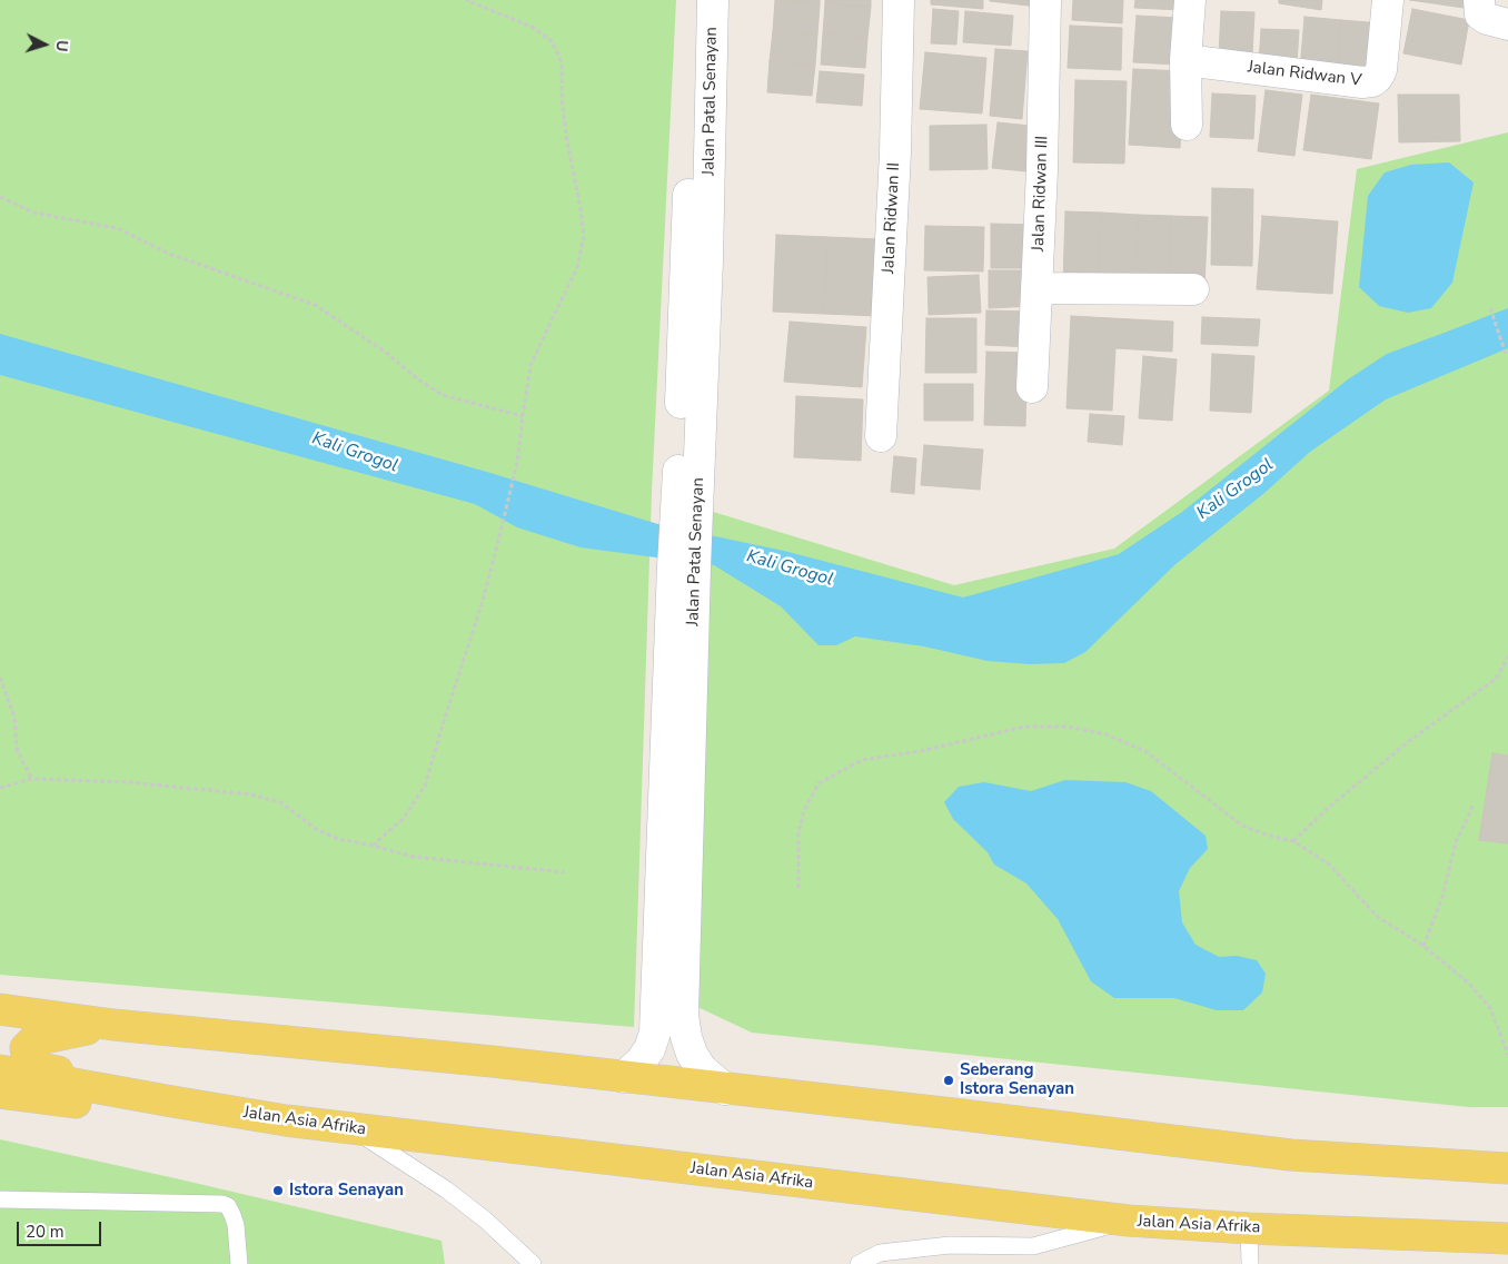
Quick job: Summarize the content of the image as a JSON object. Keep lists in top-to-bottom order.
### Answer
{
  "streets": {
    "main road": [
      "Jalan Ridwan V",
      "Jalan Patal Senayan",
      "Jalan Ridwan III",
      "Jalan Ridwan II",
      "Jalan Asia Afrika"
    ]
  },
  "water": ["Kali Grogol"],
  "places": ["Seberang Istora Senayan", "Istora Senayan"],
  "scale_bar": "20 m",
  "north": "right"
}
